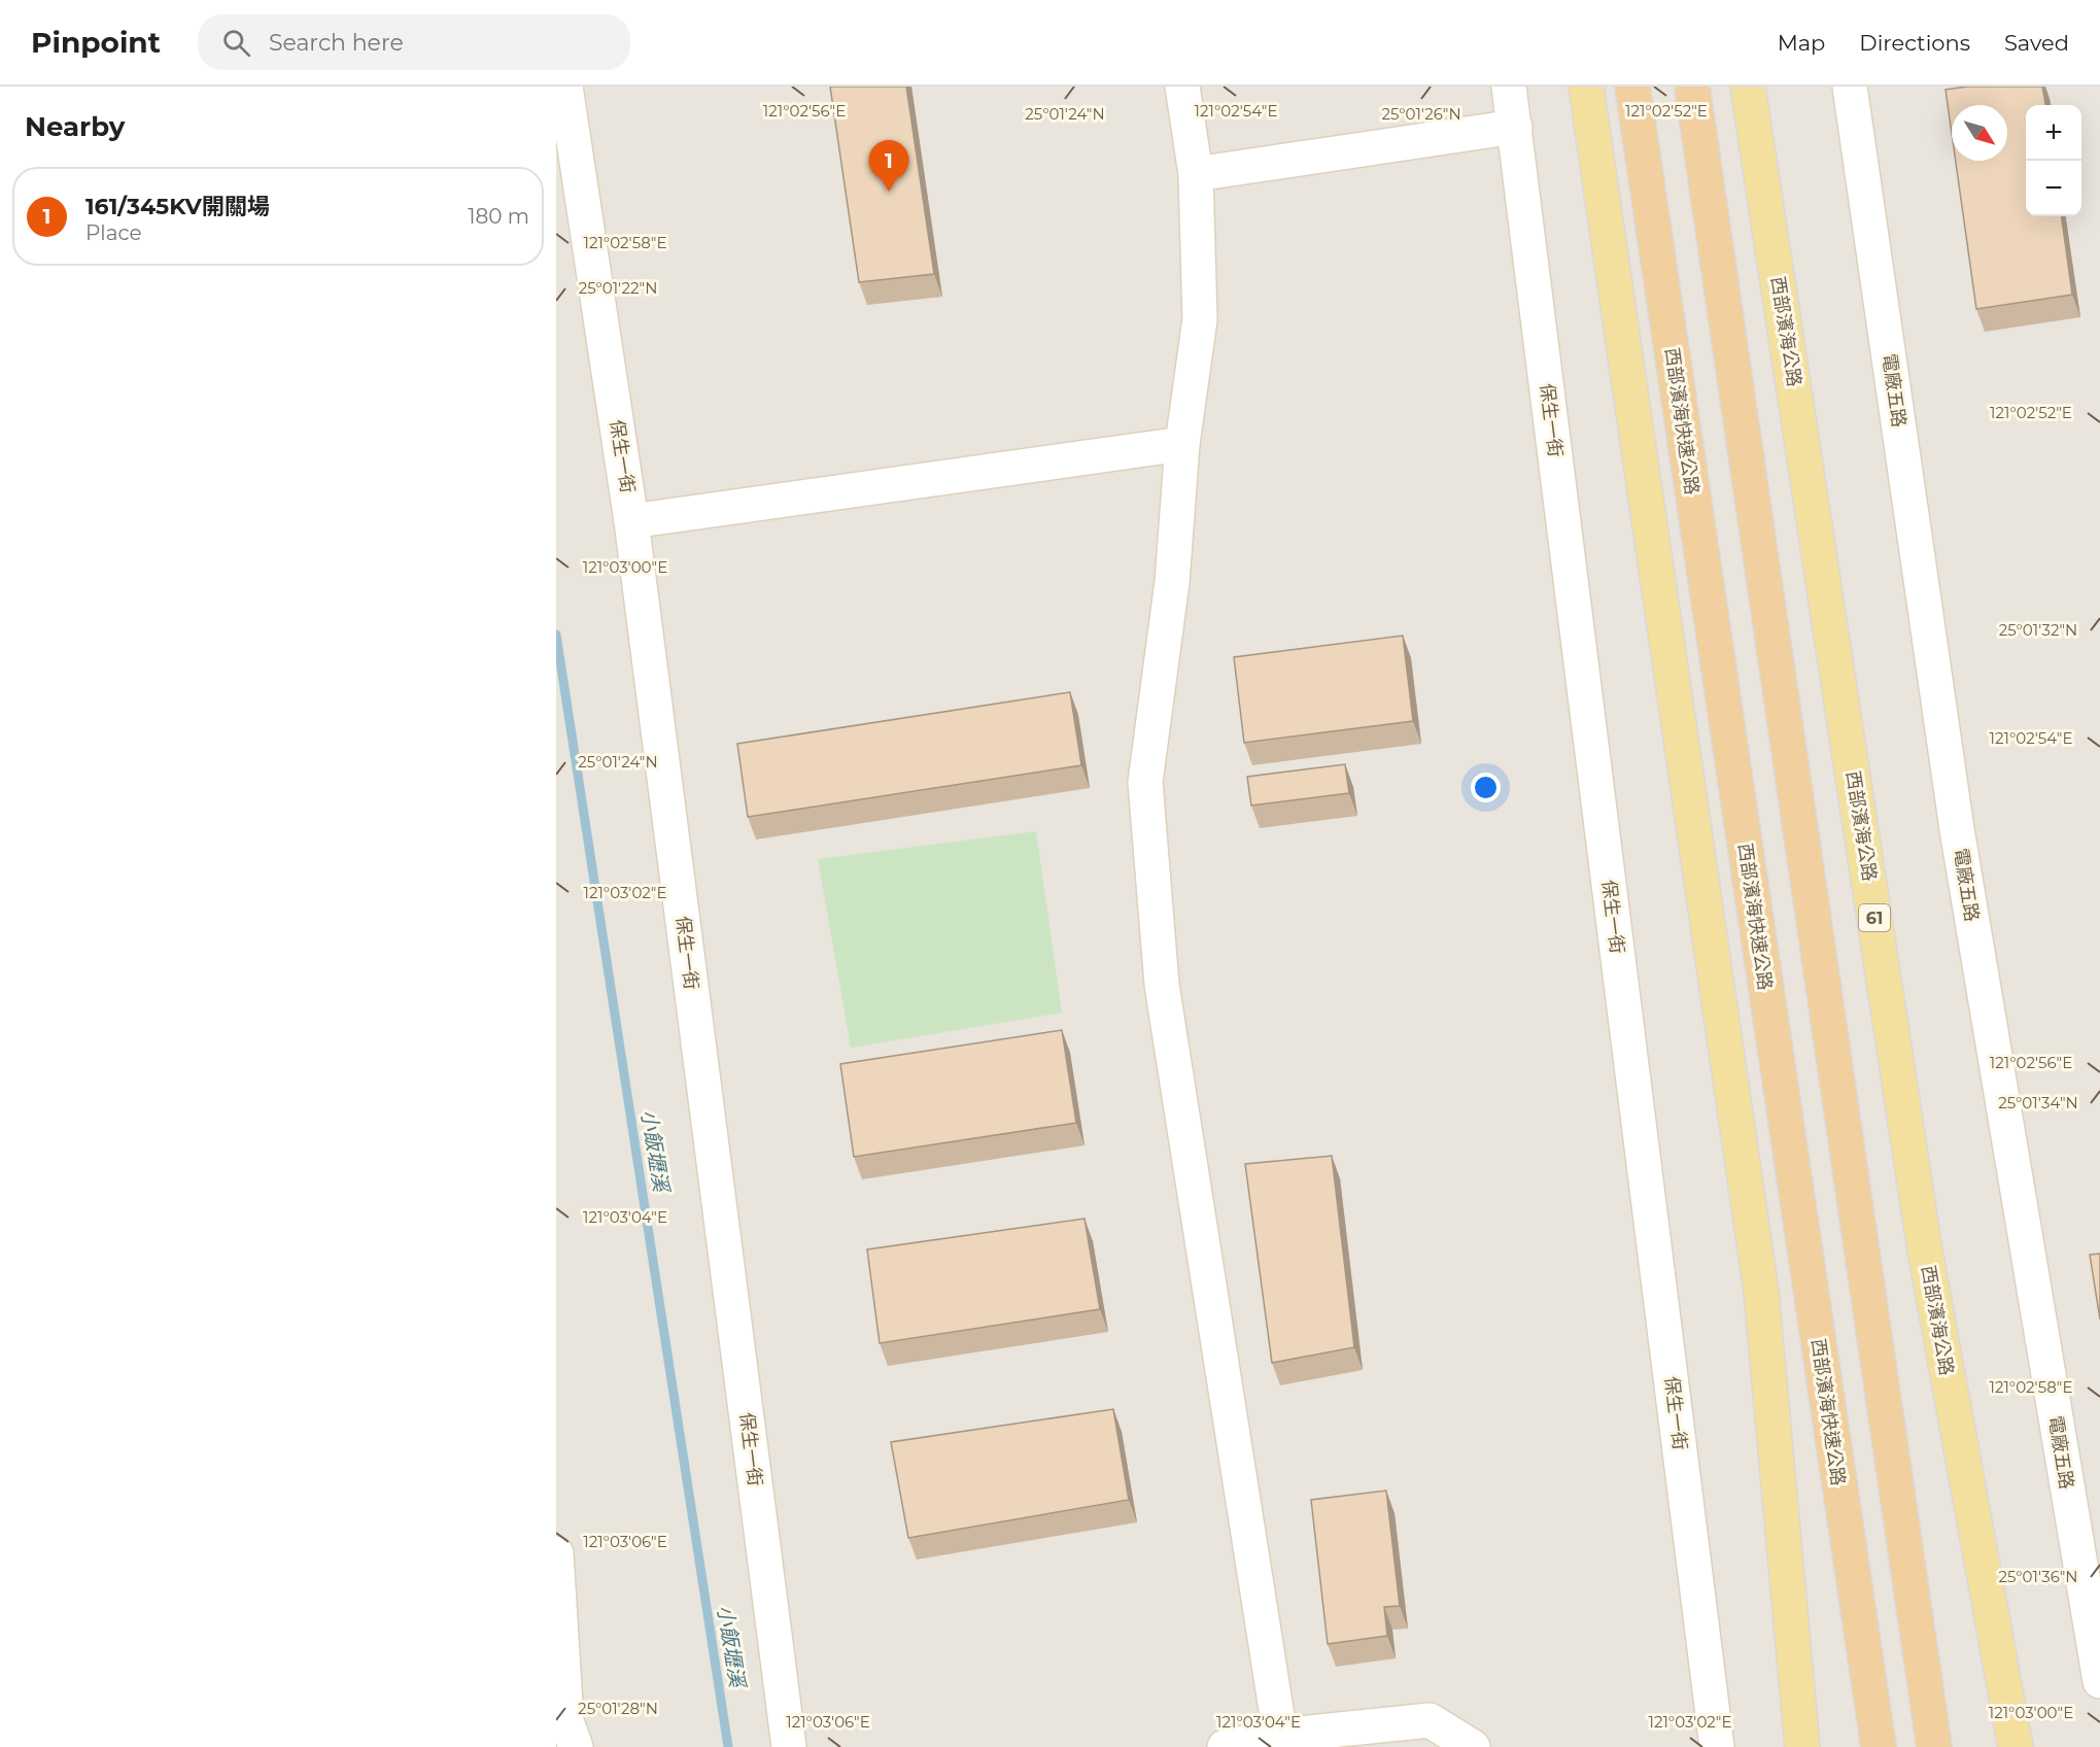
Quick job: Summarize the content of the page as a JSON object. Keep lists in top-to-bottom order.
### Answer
{
  "streets": {
    "highway": ["西部濱海快速公路"],
    "main road": ["西部濱海公路", "61"],
    "street": ["電廠五路", "保生一街"]
  },
  "water": ["小飯壢溪"],
  "north": "bottom right",
  "page": {
    "header": "Pinpoint",
    "search": "Search here",
    "nav": ["Map", "Directions", "Saved"],
    "heading": "Nearby",
    "map_buttons": ["+", "−"],
    "pins": "1",
    "list": [
      {
        "mark": "1",
        "name": "161/345KV開關場",
        "note": "Place",
        "value": "180 m"
      }
    ]
  },
  "coordinates": [
    "121°02'54\"E",
    "121°02'52\"E",
    "121°02'56\"E",
    "25°01'24\"N",
    "25°01'26\"N",
    "121°02'58\"E",
    "25°01'22\"N",
    "121°03'00\"E",
    "25°01'32\"N",
    "121°03'02\"E",
    "25°01'34\"N",
    "121°03'04\"E",
    "121°03'06\"E",
    "25°01'36\"N",
    "25°01'28\"N"
  ]
}
